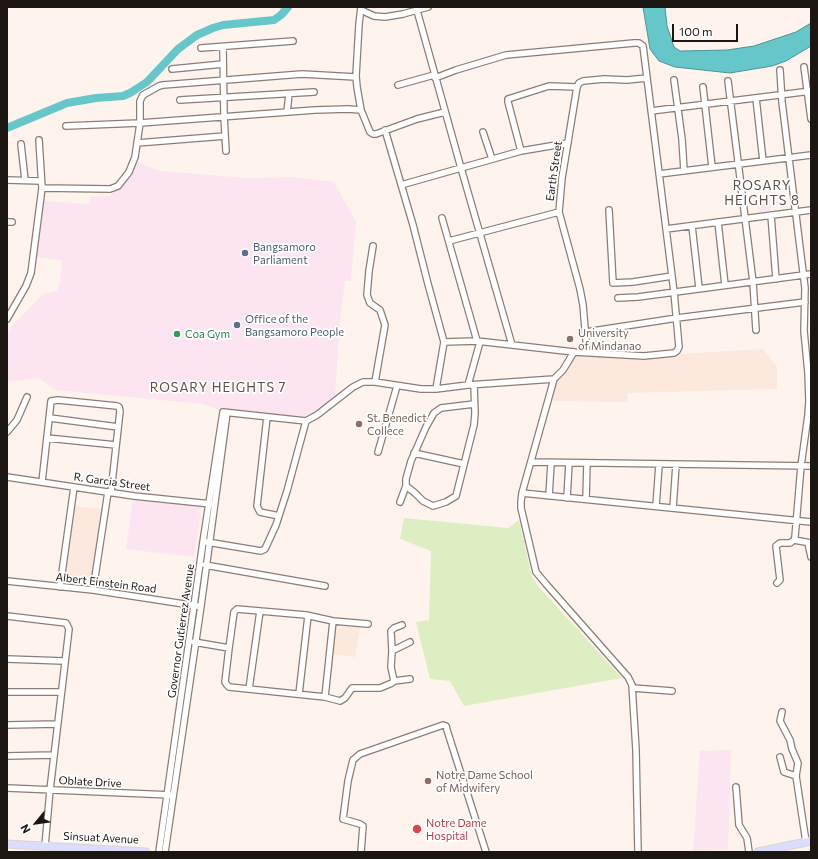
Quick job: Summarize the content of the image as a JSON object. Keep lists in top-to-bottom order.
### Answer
{
  "streets": {
    "main road": ["Sinsuat Avenue"],
    "street": [
      "Earth Street",
      "R. Garcia Street",
      "Albert Einstein Road",
      "Governor Gutierrez Avenue",
      "Oblate Drive"
    ]
  },
  "crossings": [
    ["R. Garcia Street", "Governor Gutierrez Avenue"],
    ["Albert Einstein Road", "Governor Gutierrez Avenue"],
    ["Governor Gutierrez Avenue", "Oblate Drive"]
  ],
  "districts": ["ROSARY HEIGHTS 8", "ROSARY HEIGHTS 7"],
  "places": [
    "Bangsamoro Parliament",
    "Office of the Bangsamoro People",
    "Coa Gym",
    "University of Mindanao",
    "St. Benedict Collece",
    "Notre Dame School of Midwifery",
    "Notre Dame Hospital"
  ],
  "scale_bar": "100 m",
  "north": "bottom left"
}
